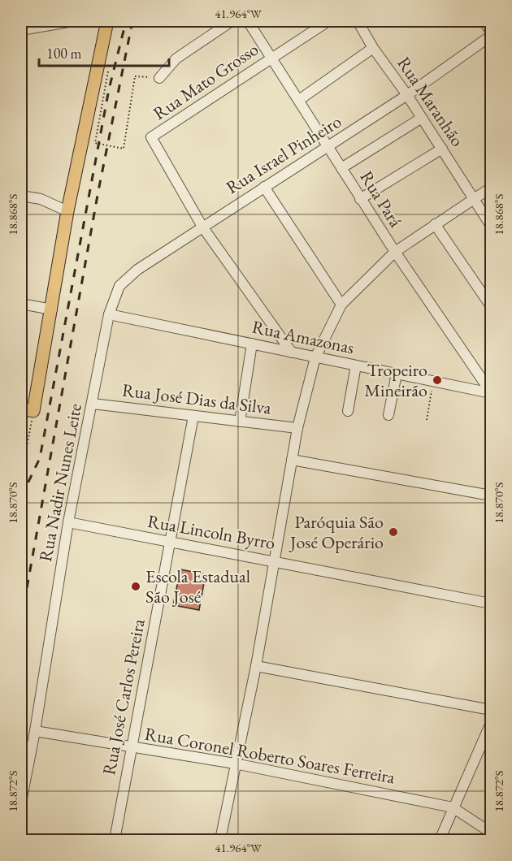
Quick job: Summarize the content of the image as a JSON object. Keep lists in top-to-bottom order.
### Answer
{
  "streets": {
    "street": [
      "Rua Mato Grosso",
      "Rua Maranhão",
      "Rua Israel Pinheiro",
      "Rua Pará",
      "Rua Amazonas",
      "Rua José Dias da Silva",
      "Rua Nadir Nunes Leite",
      "Rua Lincoln Byrro",
      "Rua José Carlos Pereira",
      "Rua Coronel Roberto Soares Ferreira"
    ]
  },
  "crossings": [
    ["Rua Mato Grosso", "Rua Israel Pinheiro"],
    ["Rua Mato Grosso", "Rua Pará"],
    ["Rua Maranhão", "Rua Israel Pinheiro"],
    ["Rua Israel Pinheiro", "Rua Pará"],
    ["Rua Israel Pinheiro", "Rua Amazonas"],
    ["Rua Israel Pinheiro", "Rua Nadir Nunes Leite"],
    ["Rua Pará", "Rua Amazonas"],
    ["Rua Amazonas", "Rua Nadir Nunes Leite"],
    ["Rua José Dias da Silva", "Rua Nadir Nunes Leite"],
    ["Rua José Dias da Silva", "Rua José Carlos Pereira"],
    ["Rua Nadir Nunes Leite", "Rua Lincoln Byrro"],
    ["Rua Nadir Nunes Leite", "Rua Coronel Roberto Soares Ferreira"],
    ["Rua Lincoln Byrro", "Rua José Carlos Pereira"],
    ["Rua José Carlos Pereira", "Rua Coronel Roberto Soares Ferreira"]
  ],
  "places": ["Tropeiro Mineirão", "Paróquia São José Operário", "Escola Estadual São José"],
  "scale_bar": "100 m",
  "coordinates": [
    "41.964°W",
    "18.868°S",
    "18.870°S",
    "18.872°S"
  ]
}
